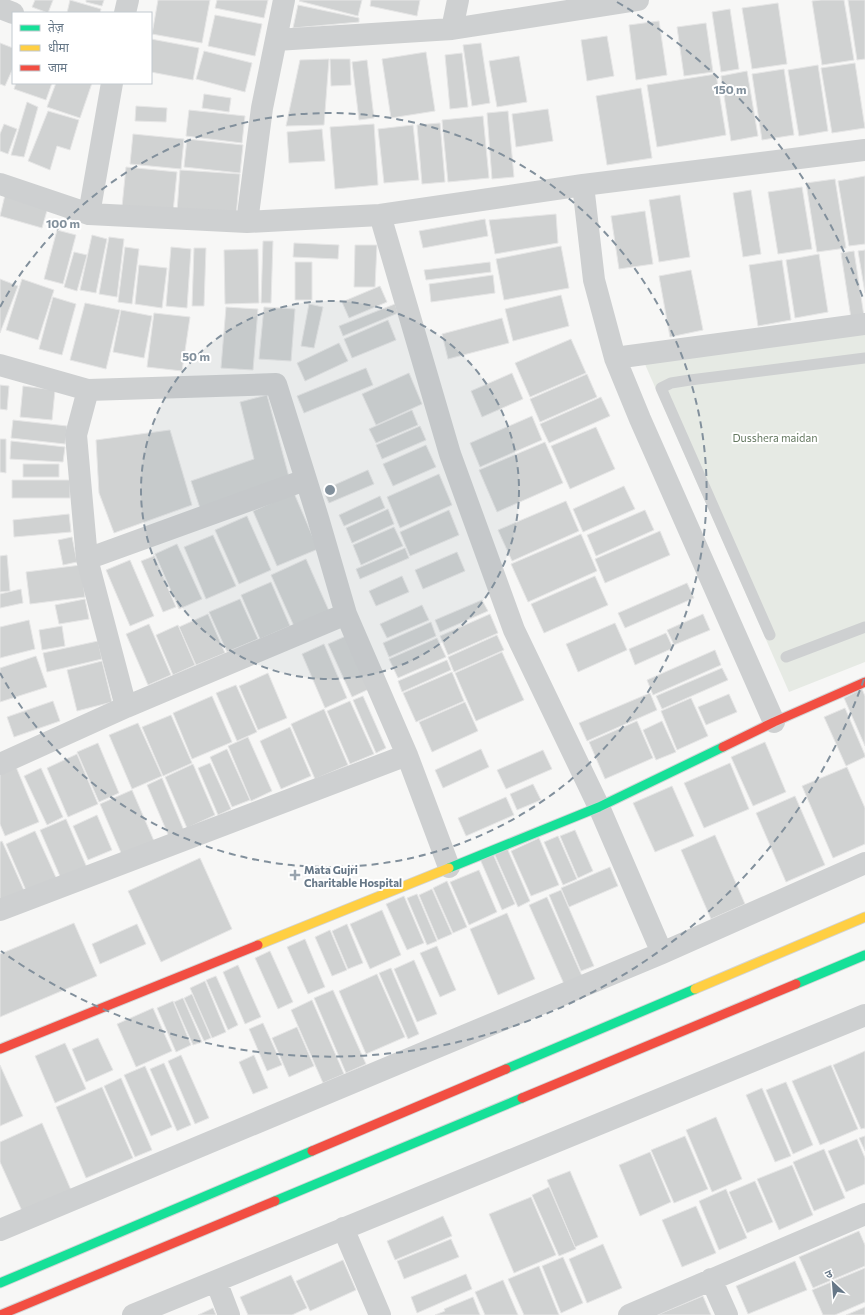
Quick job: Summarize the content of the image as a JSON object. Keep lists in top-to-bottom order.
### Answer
{
  "parks": ["Dusshera maidan"],
  "places": {
    "health": ["Mata Gujri Charitable Hospital"]
  },
  "legend": ["तेज़", "धीमा", "जाम"],
  "north": "top left",
  "rings": ["150 m", "100 m", "50 m"]
}
